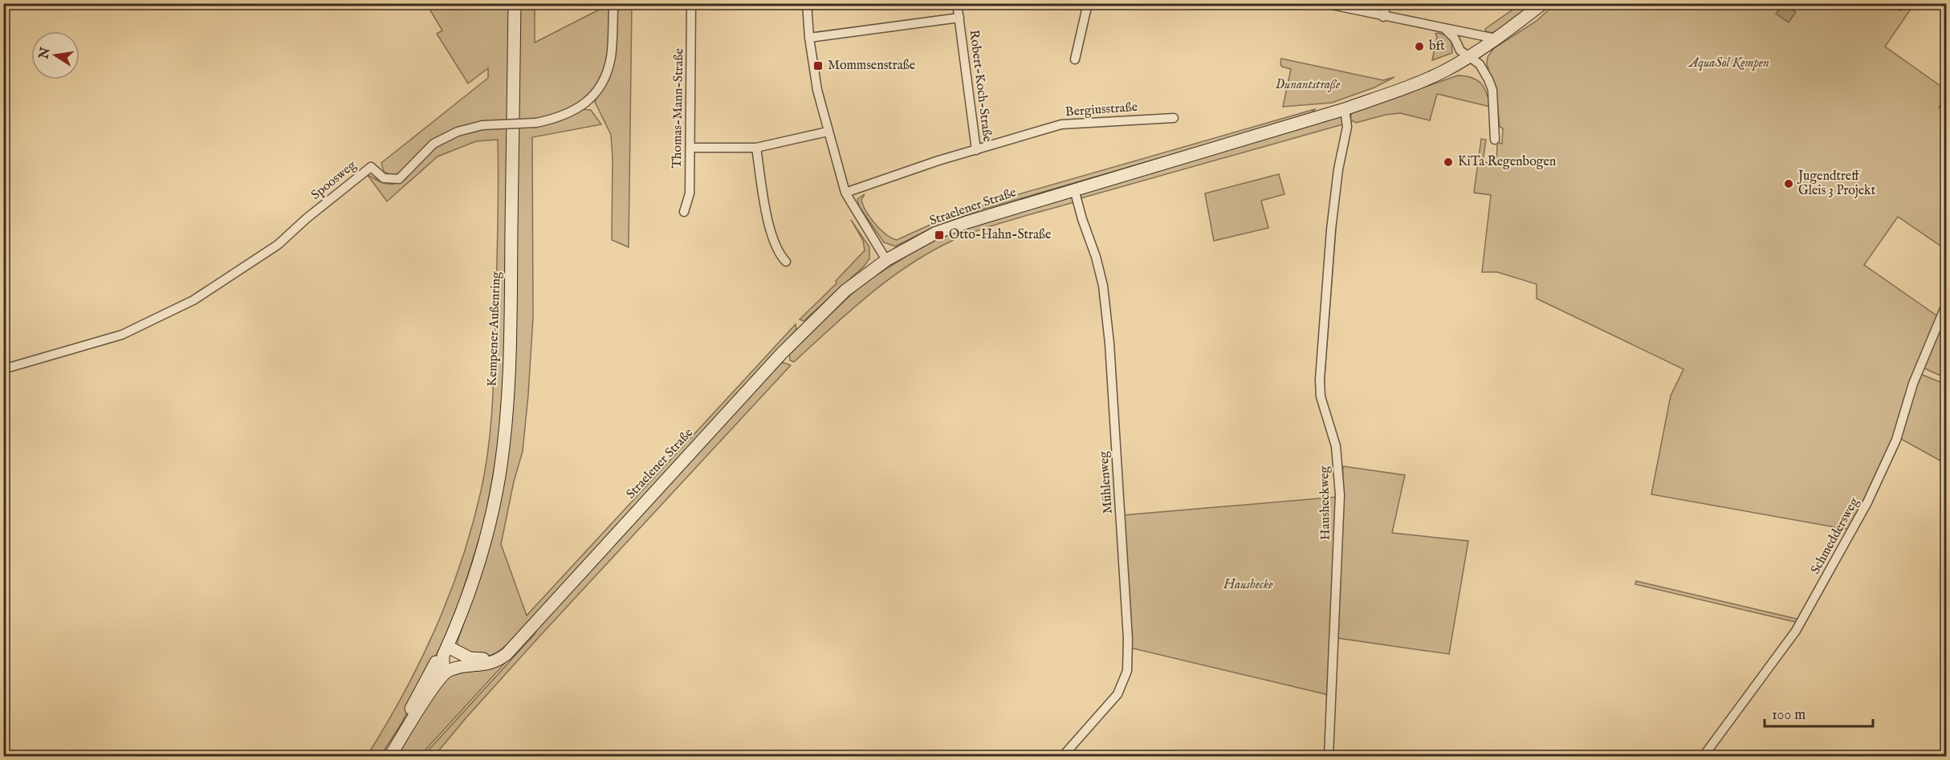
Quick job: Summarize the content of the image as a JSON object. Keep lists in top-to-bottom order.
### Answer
{
  "streets": {
    "street": [
      "Robert-Koch-Straße",
      "Thomas-Mann-Straße",
      "Bergiusstraße",
      "Spoosweg",
      "Straelener Straße",
      "Kempener Außenring",
      "Mühlenweg",
      "Hausheckweg",
      "Schmeddersweg"
    ]
  },
  "crossings": [
    ["Robert-Koch-Straße", "Bergiusstraße"],
    ["Straelener Straße", "Kempener Außenring"],
    ["Straelener Straße", "Mühlenweg"],
    ["Straelener Straße", "Hausheckweg"]
  ],
  "parks": ["AquaSol Kempen", "Dunantstraße", "Haushecke"],
  "places": {
    "other": ["bft", "KiTa Regenbogen", "Jugendtreff Gleis 3 Projekt"],
    "transit": ["Mommsenstraße", "Otto-Hahn-Straße"]
  },
  "scale_bar": "100 m",
  "north": "left"
}
